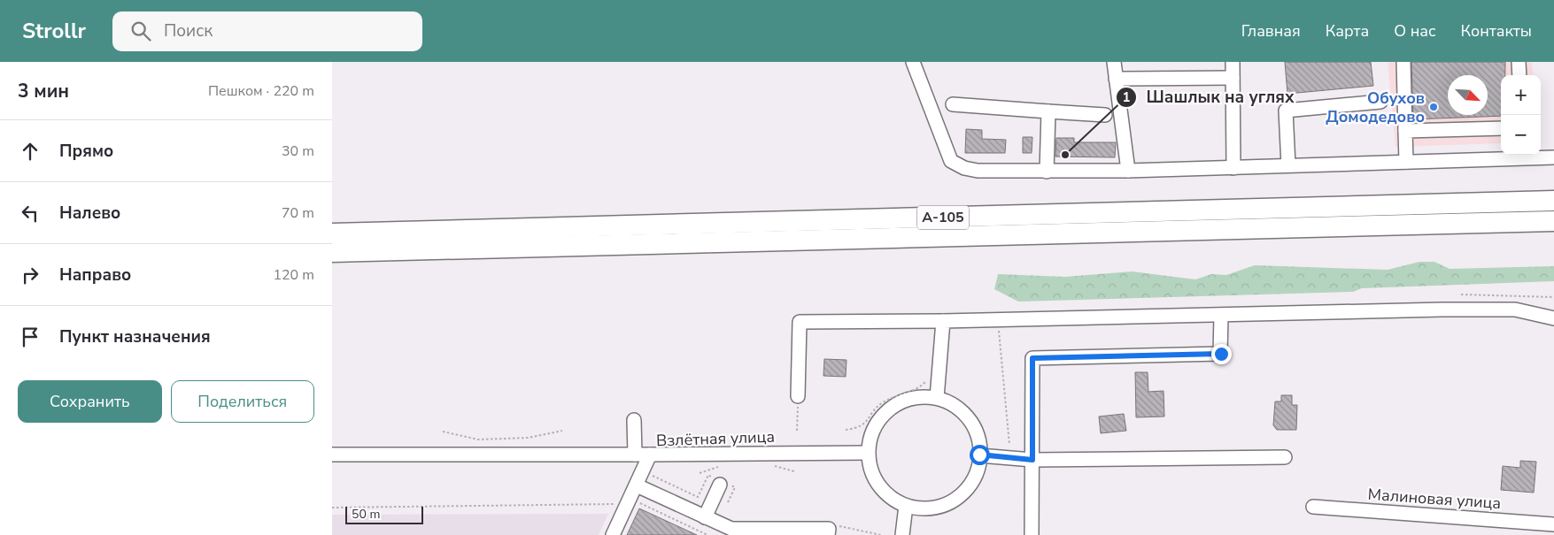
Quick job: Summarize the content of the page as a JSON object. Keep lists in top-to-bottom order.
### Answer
{
  "streets": {
    "highway": ["А-105"],
    "street": ["Взлётная улица", "Малиновая улица"]
  },
  "places": ["Обухов Домодедово", "Шашлык на углях"],
  "scale_bar": "50 m",
  "north": "bottom right",
  "page": {
    "header": "Strollr",
    "search": "Поиск",
    "nav": [
      "Главная",
      "Карта",
      "О нас",
      "Контакты"
    ],
    "heading": ["3 мин", "Пешком · 220 m"],
    "map_buttons": ["+", "−"],
    "list": [
      ["Прямо", "30 m"],
      ["Налево", "70 m"],
      ["Направо", "120 m"],
      "Пункт назначения"
    ],
    "buttons": ["Сохранить", "Поделиться"],
    "scale": "50 m"
  }
}
